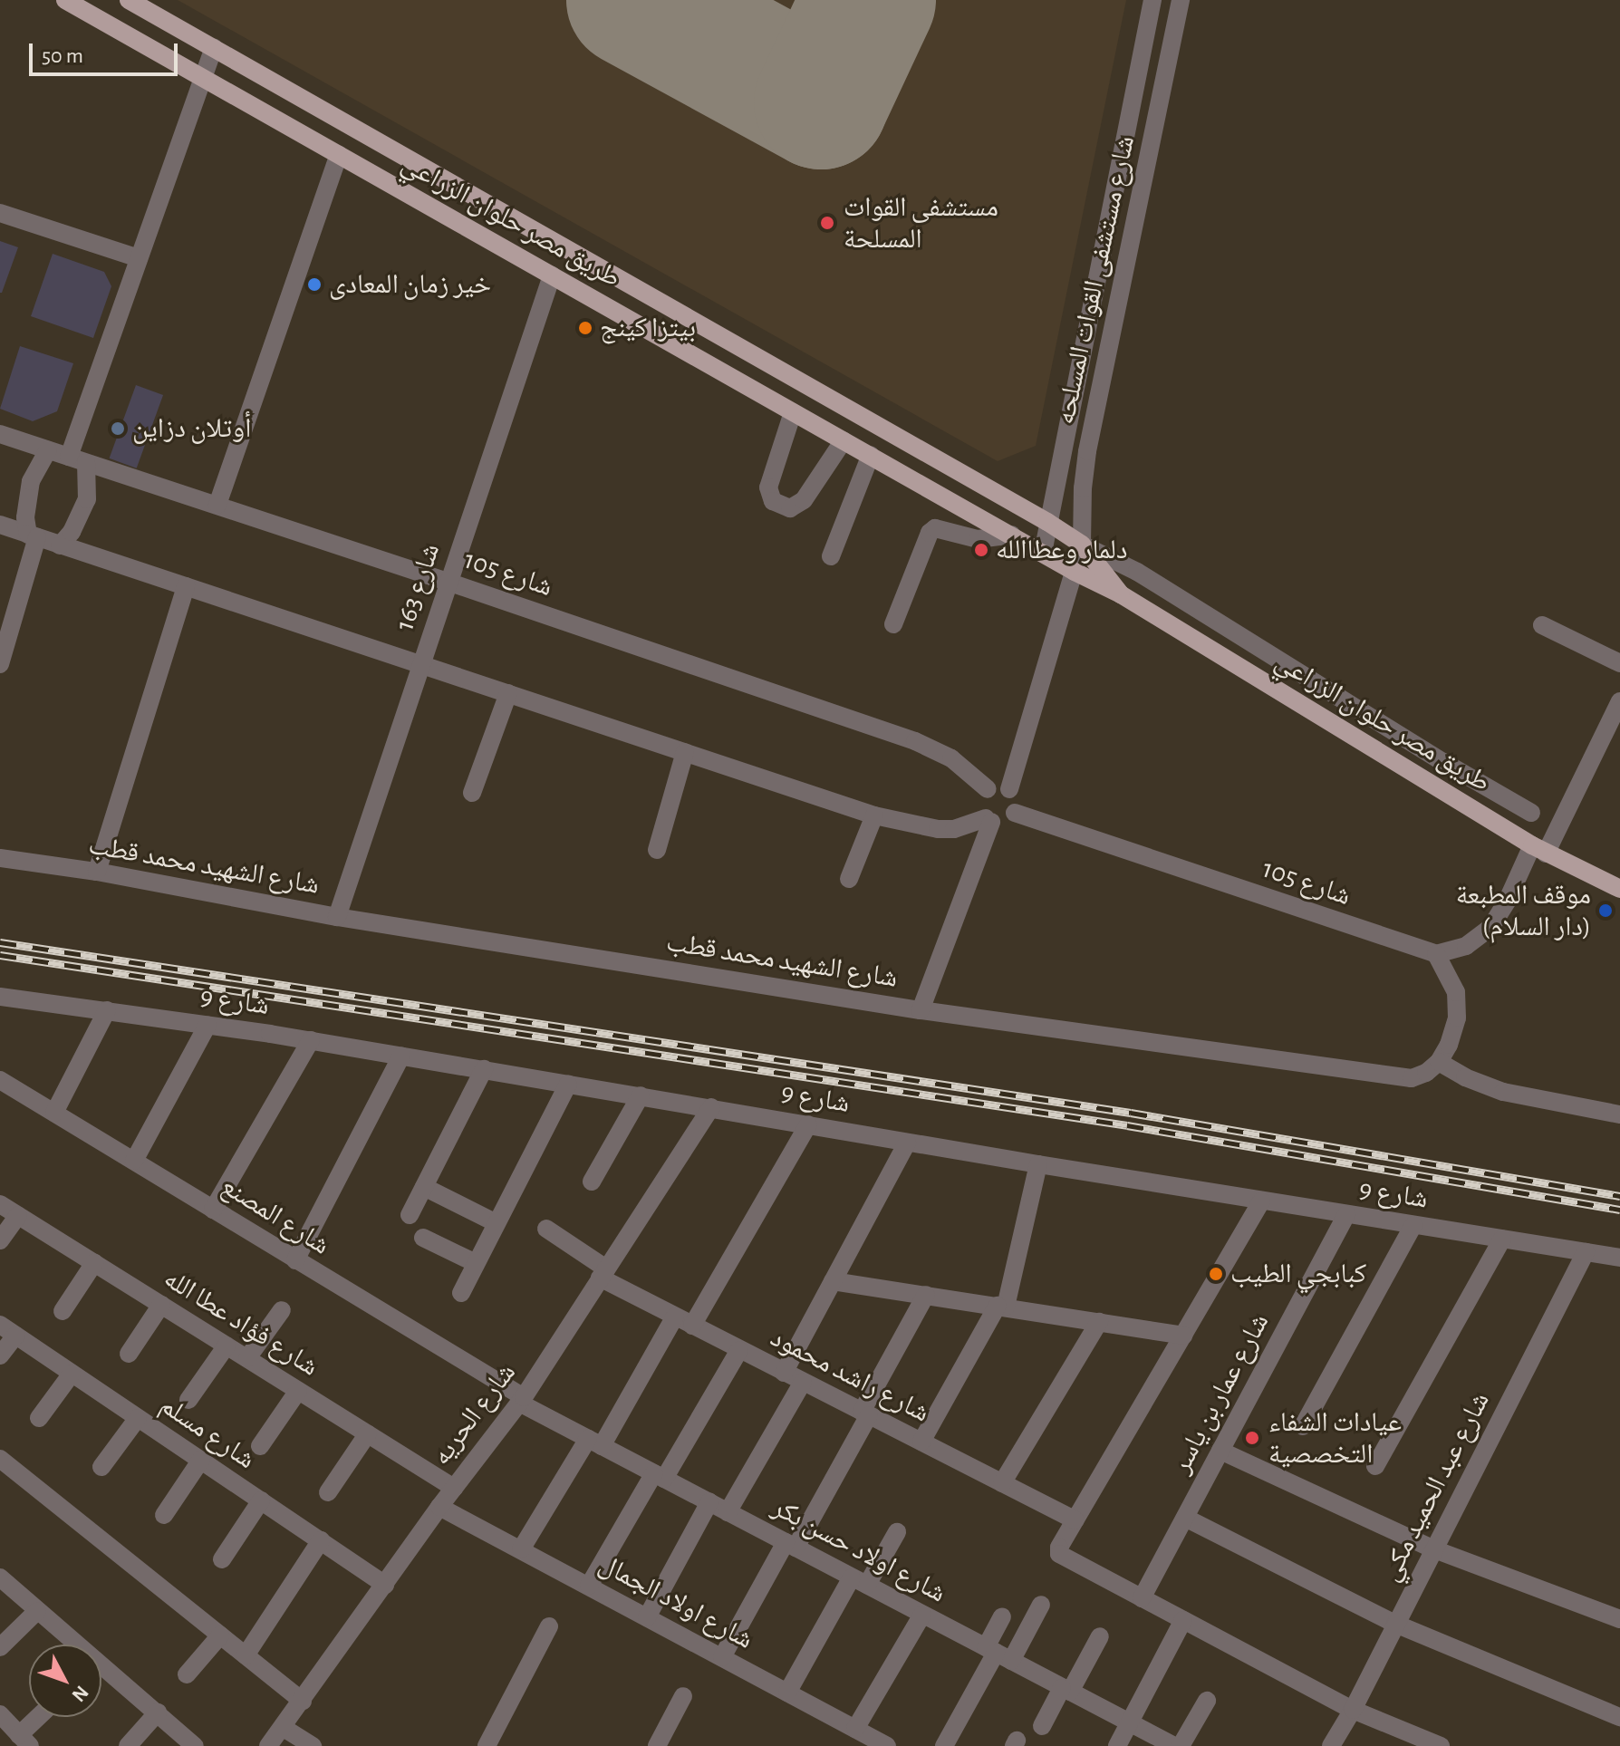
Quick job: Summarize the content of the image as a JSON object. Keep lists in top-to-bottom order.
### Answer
{
  "streets": {
    "main road": ["طريق مصر حلوان الزراعي"],
    "street": [
      "شارع مستشفى القوات المسلحه",
      "شارع 105",
      "شارع 163",
      "شارع الشهيد محمد قطب",
      "شارع 9",
      "شارع المصنع",
      "شارع فؤاد عطا الله",
      "شارع راشد محمود",
      "شارع عمار بن ياسر",
      "شارع الحريه",
      "شارع مسلم",
      "شارع عبد الحميد مكي",
      "شارع اولاد حسن بكر",
      "شارع اولاد الجمال"
    ]
  },
  "crossings": [
    ["طريق مصر حلوان الزراعي", "شارع مستشفى القوات المسلحه"],
    ["طريق مصر حلوان الزراعي", "شارع 163"],
    ["شارع مستشفى القوات المسلحه", "شارع 105"],
    ["شارع 105", "شارع 163"],
    ["شارع 163", "شارع الشهيد محمد قطب"],
    ["شارع 9", "شارع عمار بن ياسر"],
    ["شارع 9", "شارع الحريه"],
    ["شارع 9", "شارع عبد الحميد مكي"],
    ["شارع المصنع", "شارع الحريه"],
    ["شارع المصنع", "شارع اولاد حسن بكر"],
    ["شارع فؤاد عطا الله", "شارع الحريه"],
    ["شارع راشد محمود", "شارع الحريه"],
    ["شارع الحريه", "شارع مسلم"],
    ["شارع الحريه", "شارع اولاد حسن بكر"],
    ["شارع الحريه", "شارع اولاد الجمال"]
  ],
  "places": [
    "مستشفى القوات المسلحة",
    "خير زمان المعادى",
    "بيتزا كينج",
    "أوتلان دزاين",
    "دلمار وعطاالله",
    "موقف المطبعة (دار السلام)",
    "كبابجي الطيب",
    "عيادات الشفاء التخصصية"
  ],
  "scale_bar": "50 m",
  "north": "bottom right"
}
